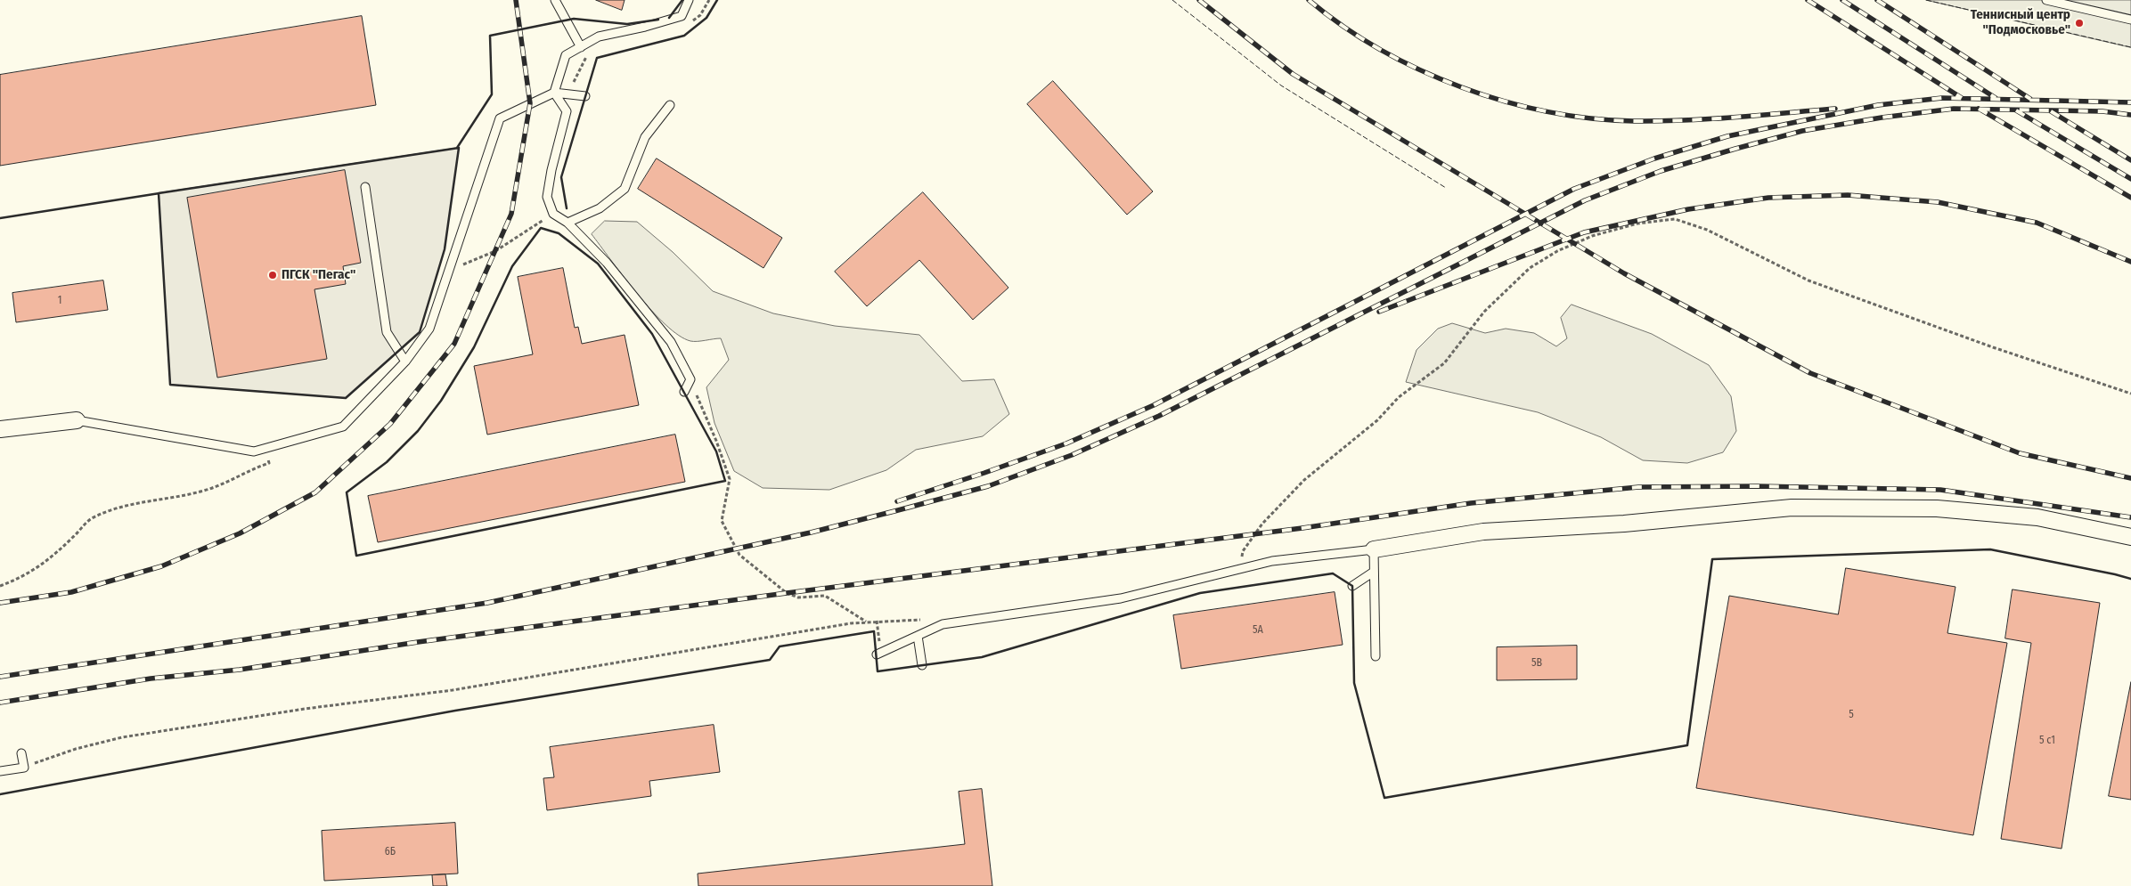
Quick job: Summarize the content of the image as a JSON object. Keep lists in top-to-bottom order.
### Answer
{
  "places": ["Теннисный центр \"Подмосковье\"", "ПГСК \"Пегас\""],
  "house_numbers": [
    "1",
    "5А",
    "5В",
    "5",
    "5 с1",
    "6Б"
  ]
}
